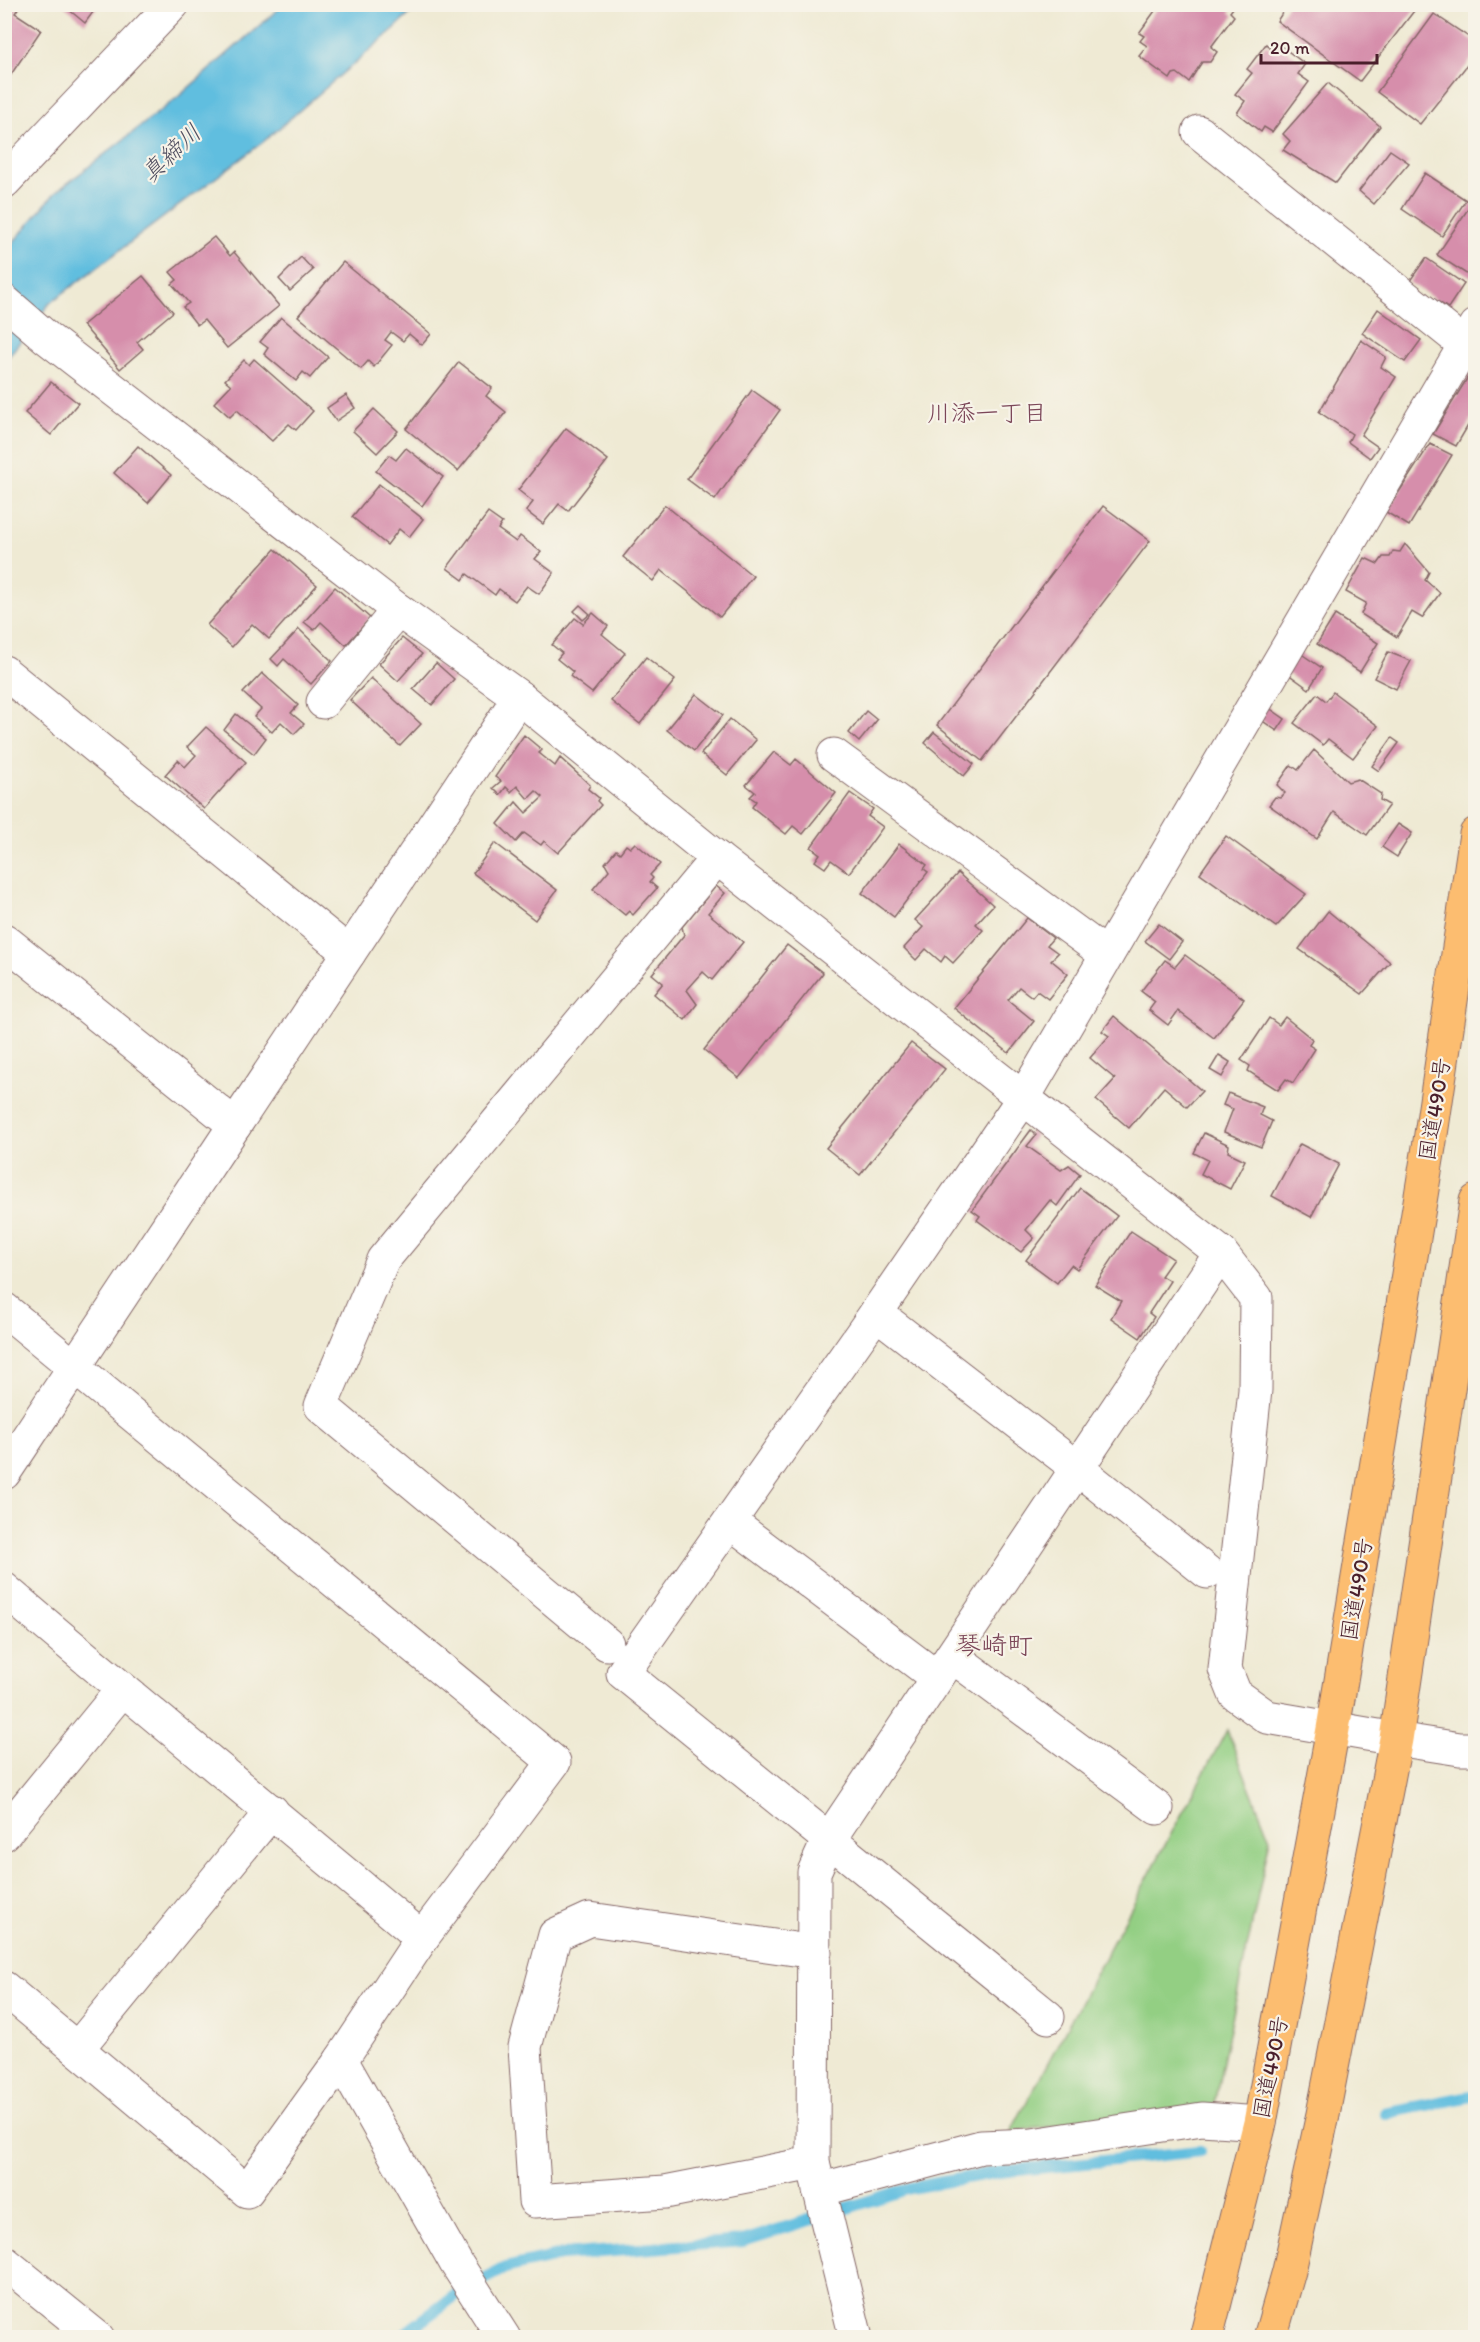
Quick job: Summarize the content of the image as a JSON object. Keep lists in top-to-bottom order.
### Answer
{
  "streets": {
    "highway": ["国道490号"]
  },
  "districts": ["川添一丁目", "琴崎町"],
  "water": ["真締川"],
  "scale_bar": "20 m"
}
